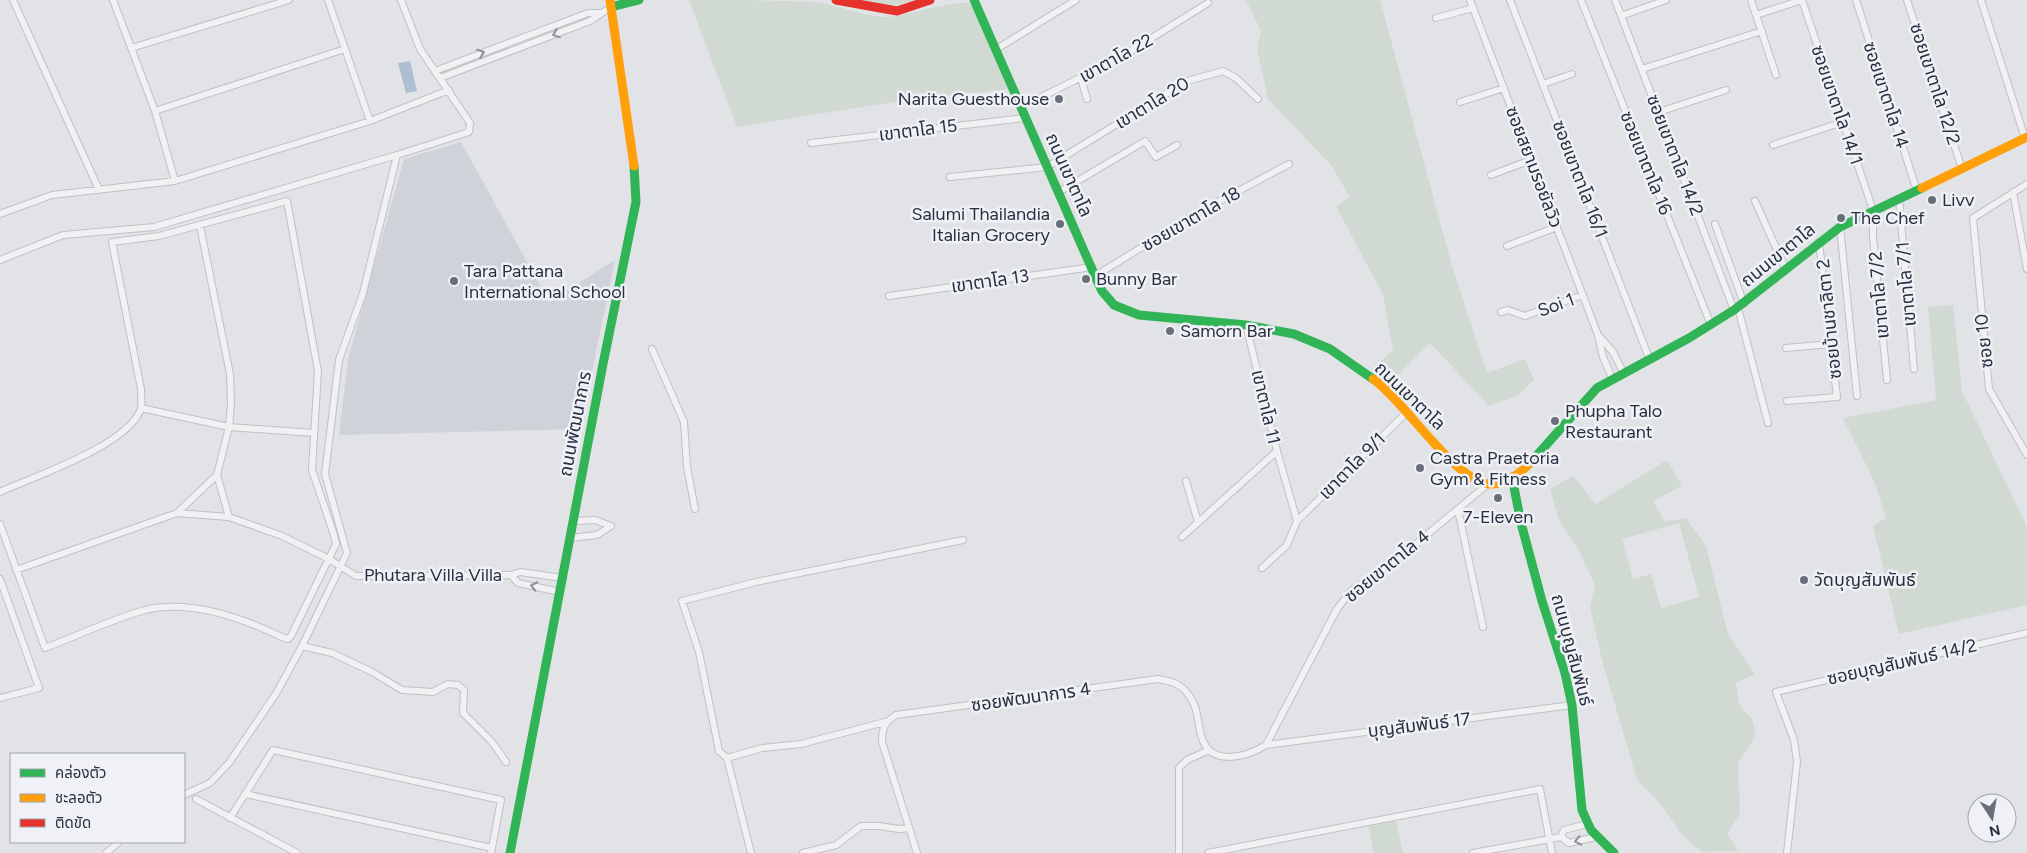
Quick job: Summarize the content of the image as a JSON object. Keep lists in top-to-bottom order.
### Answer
{
  "streets": {
    "street": [
      "เขาตาโล 22",
      "ซอยเขาตาโล 12/2",
      "ซอยเขาตาโล 14",
      "เขาตาโล 20",
      "ซอยเขาตาโล 14/1",
      "เขาตาโล 15",
      "ซอยเขาตาโล 14/2",
      "ซอยเขาตาโล 16",
      "ซอยสยามรอยัลวิว",
      "ถนนเขาตาโล",
      "ซอยเขาตาโล 16/1",
      "ซอยเขาตาโล 18",
      "เขาตาโล 13",
      "เขาตาโล 7/1",
      "เขาตาโล 7/2",
      "Soi 1",
      "ซอยบ้านชาลิตา 2",
      "ซอย 10",
      "เขาตาโล 11",
      "ถนนพัฒนาการ",
      "เขาตาโล 9/1",
      "ซอยเขาตาโล 4",
      "Phutara Villa Villa",
      "ถนนบุญสัมพันธ์",
      "ซอยบุญสัมพันธ์ 14/2",
      "ซอยพัฒนาการ 4",
      "บุญสัมพันธ์ 17"
    ]
  },
  "crossings": [
    ["เขาตาโล 22", "ถนนเขาตาโล"],
    ["ซอยเขาตาโล 12/2", "ถนนเขาตาโล"],
    ["ซอยเขาตาโล 14", "ถนนเขาตาโล"],
    ["เขาตาโล 20", "ถนนเขาตาโล"],
    ["ซอยเขาตาโล 14/1", "ถนนเขาตาโล"],
    ["ซอยเขาตาโล 14/1", "เขาตาโล 7/2"],
    ["เขาตาโล 15", "ถนนเขาตาโล"],
    ["ซอยเขาตาโล 14/2", "ถนนเขาตาโล"],
    ["ซอยเขาตาโล 16", "ถนนเขาตาโล"],
    ["ซอยสยามรอยัลวิว", "Soi 1"],
    ["ถนนเขาตาโล", "ซอยเขาตาโล 16/1"],
    ["ถนนเขาตาโล", "ซอยเขาตาโล 18"],
    ["ถนนเขาตาโล", "เขาตาโล 13"],
    ["ถนนเขาตาโล", "เขาตาโล 7/1"],
    ["ถนนเขาตาโล", "เขาตาโล 7/2"],
    ["ถนนเขาตาโล", "ซอยบ้านชาลิตา 2"],
    ["ถนนเขาตาโล", "เขาตาโล 11"],
    ["ถนนเขาตาโล", "เขาตาโล 9/1"],
    ["ถนนเขาตาโล", "ซอยเขาตาโล 4"],
    ["ถนนเขาตาโล", "ถนนบุญสัมพันธ์"],
    ["ซอยเขาตาโล 18", "เขาตาโล 13"],
    ["ถนนพัฒนาการ", "Phutara Villa Villa"],
    ["ซอยเขาตาโล 4", "บุญสัมพันธ์ 17"],
    ["ถนนบุญสัมพันธ์", "บุญสัมพันธ์ 17"]
  ],
  "places": [
    "Narita Guesthouse",
    "Livv",
    "The Chef",
    "Salumi Thailandia Italian Grocery",
    "Bunny Bar",
    "Tara Pattana International School",
    "Samorn Bar",
    "Phupha Talo Restaurant",
    "Castra Praetoria Gym & Fitness",
    "7-Eleven",
    "วัดบุญสัมพันธ์"
  ],
  "legend": ["คล่องตัว", "ชะลอตัว", "ติดขัด"],
  "north": "bottom"
}
